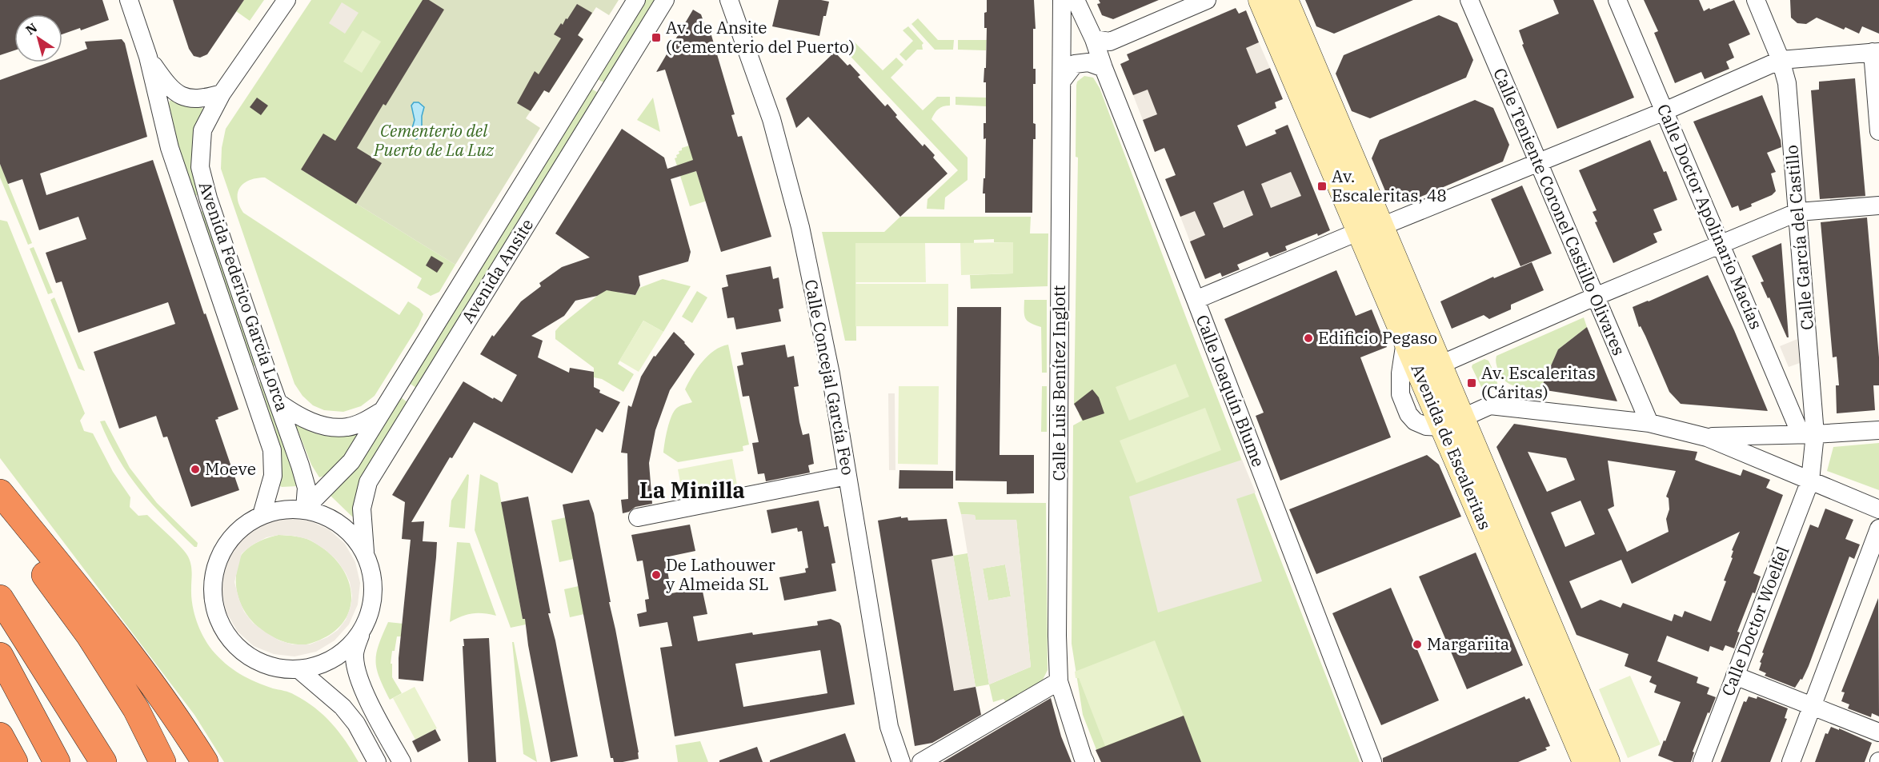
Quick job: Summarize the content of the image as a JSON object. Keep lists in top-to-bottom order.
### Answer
{
  "streets": {
    "street": [
      "Calle Teniente Coronel Castillo Olivares",
      "Calle Doctor Apolinario Macías",
      "Calle García del Castillo",
      "Avenida Ansite",
      "Avenida Federico García Lorca",
      "Calle Concejal García Feo",
      "Calle Luis Benítez Inglott",
      "Calle Joaquín Blume",
      "Avenida de Escaleritas",
      "Calle Doctor Woelfel"
    ]
  },
  "crossings": [
    ["Calle Doctor Apolinario Macías", "Calle García del Castillo"],
    ["Calle García del Castillo", "Calle Doctor Woelfel"],
    ["Avenida Ansite", "Avenida Federico García Lorca"]
  ],
  "districts": ["La Minilla"],
  "parks": ["Cementerio del Puerto de La Luz"],
  "places": {
    "transit": ["Av. de Ansite (Cementerio del Puerto)", "Av. Escaleritas, 48", "Av. Escaleritas (Cáritas)"],
    "other": [
      "Edificio Pegaso",
      "Moeve",
      "De Lathouwer y Almeida SL",
      "Margariita"
    ]
  },
  "north": "top left"
}
